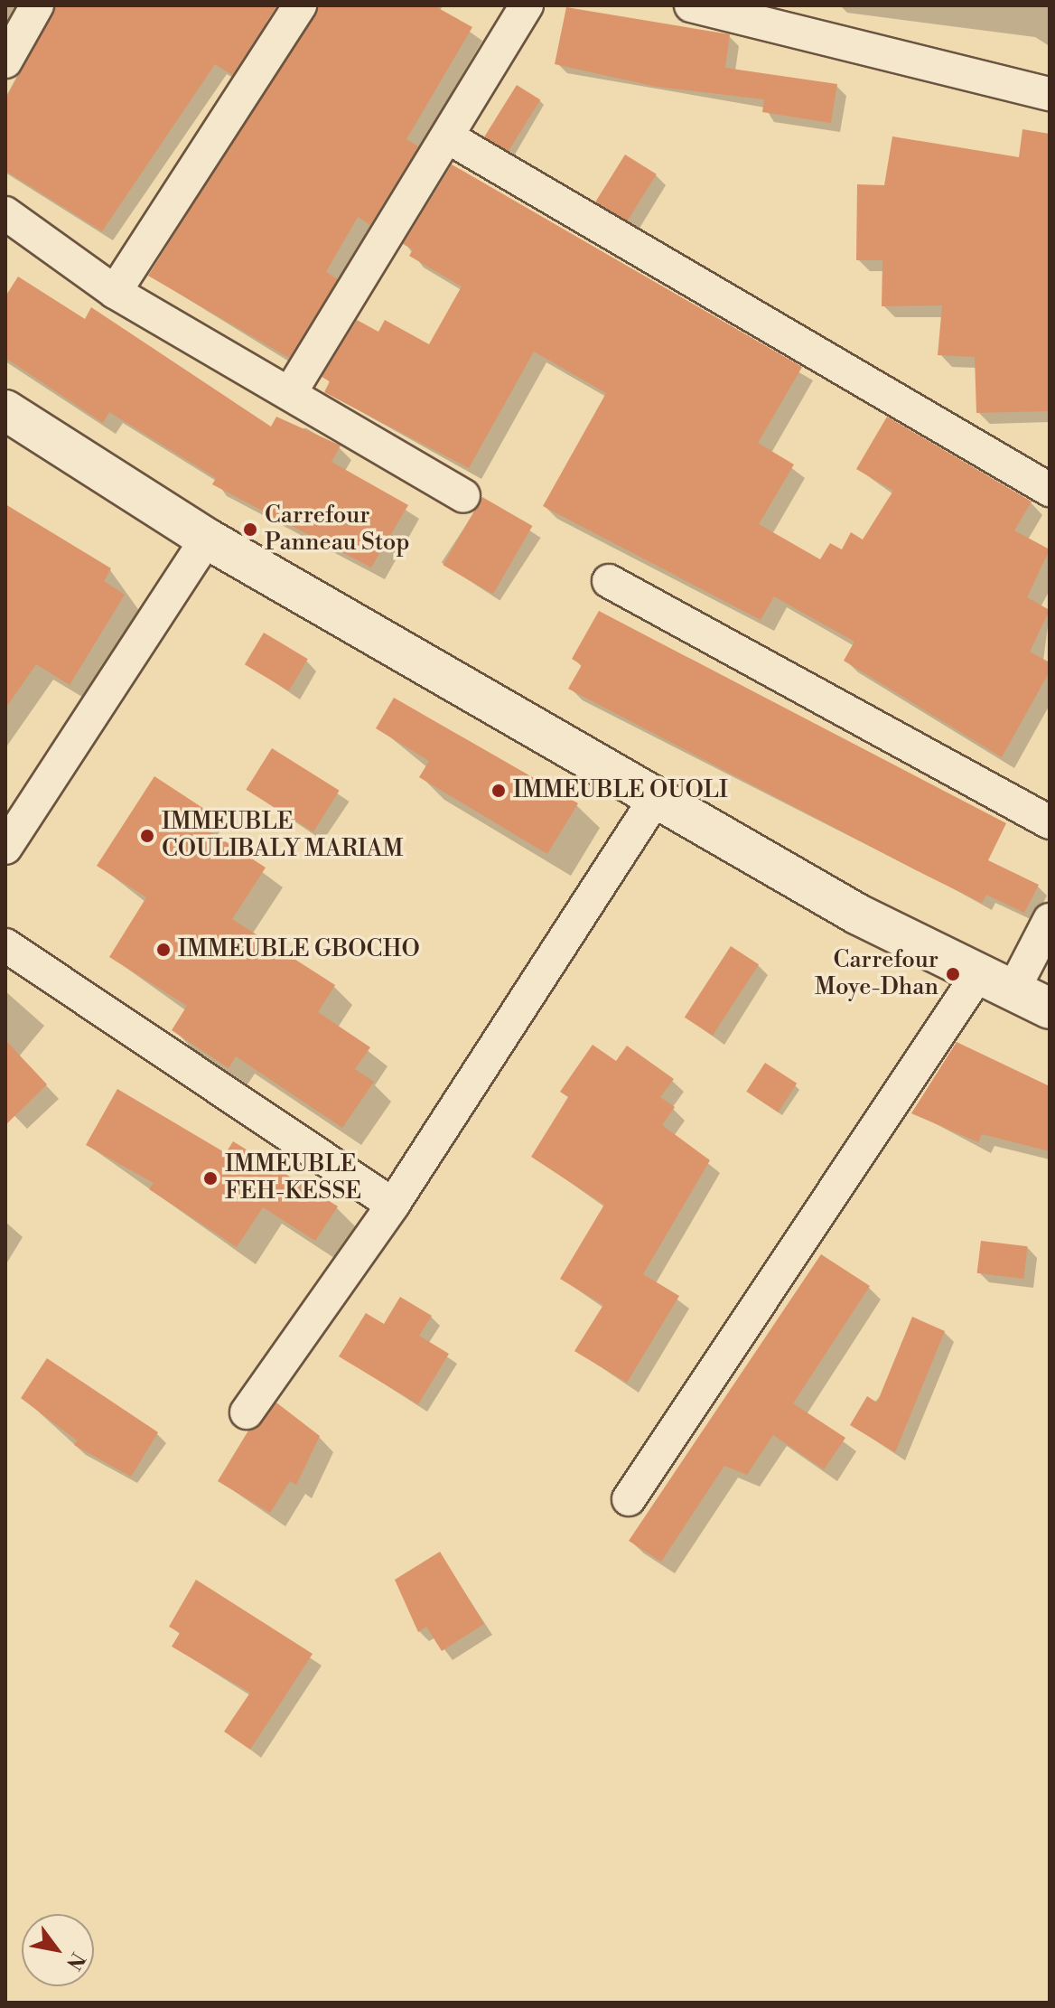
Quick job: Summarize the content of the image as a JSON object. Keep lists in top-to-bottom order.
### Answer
{
  "places": [
    "Carrefour Panneau Stop",
    "IMMEUBLE OUOLI",
    "IMMEUBLE COULIBALY MARIAM",
    "IMMEUBLE GBOCHO",
    "Carrefour Moye-Dhan",
    "IMMEUBLE FEH-KESSE"
  ],
  "north": "bottom right"
}
